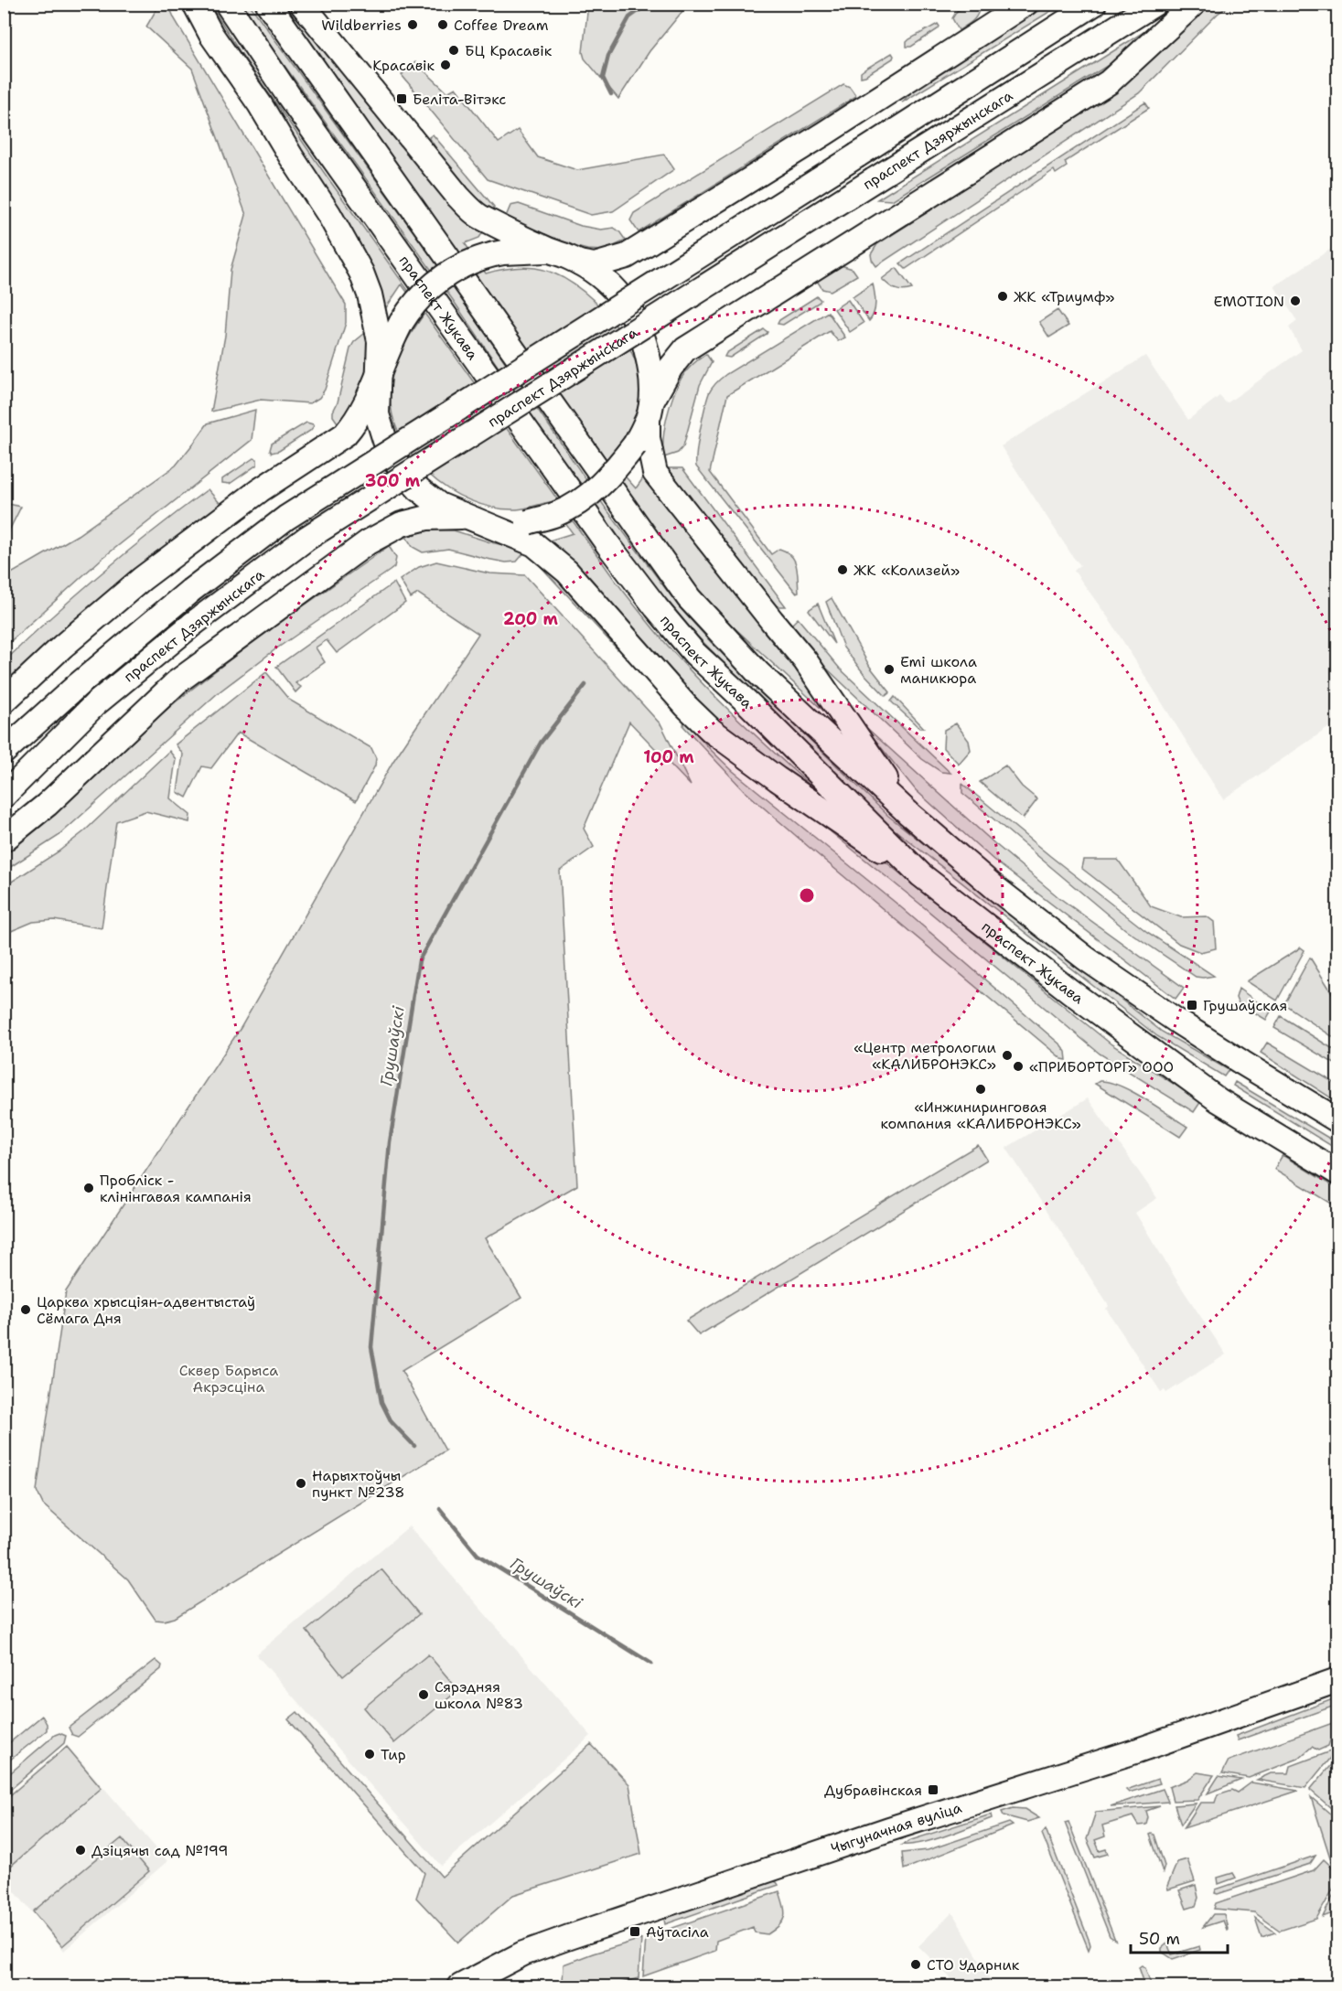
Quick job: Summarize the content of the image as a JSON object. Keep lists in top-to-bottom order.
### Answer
{
  "streets": {
    "main road": ["праспект Дзяржынскага", "праспект Жукава", "Чыгуначная вуліца"]
  },
  "water": ["Грушаўскі"],
  "parks": ["Сквер Барыса Акрэсціна"],
  "places": {
    "other": [
      "Wildberries",
      "Coffee Dream",
      "БЦ Красавік",
      "Красавік",
      "ЖК «Триумф»",
      "EMOTION",
      "ЖК «Колизей»",
      "Emi школа маникюра",
      "«Центр метрологии «КАЛИБРОНЭКС»",
      "«ПРИБОРТОРГ» ООО",
      "«Инжиниринговая компания «КАЛИБРОНЭКС»",
      "Пробліск - клінінгавая кампанія",
      "Царква хрысціян-адвентыстаў Сёмага Дня",
      "Нарыхтоўчы пункт №238",
      "Сярэдняя школа №83",
      "Тир",
      "Дзіцячы сад №199",
      "СТО Ударник"
    ],
    "transit": [
      "Беліта-Вітэкс",
      "Грушаўская",
      "Дубравінская",
      "Аўтасіла"
    ]
  },
  "scale_bar": "50 m",
  "rings": ["300 m", "200 m", "100 m"]
}
